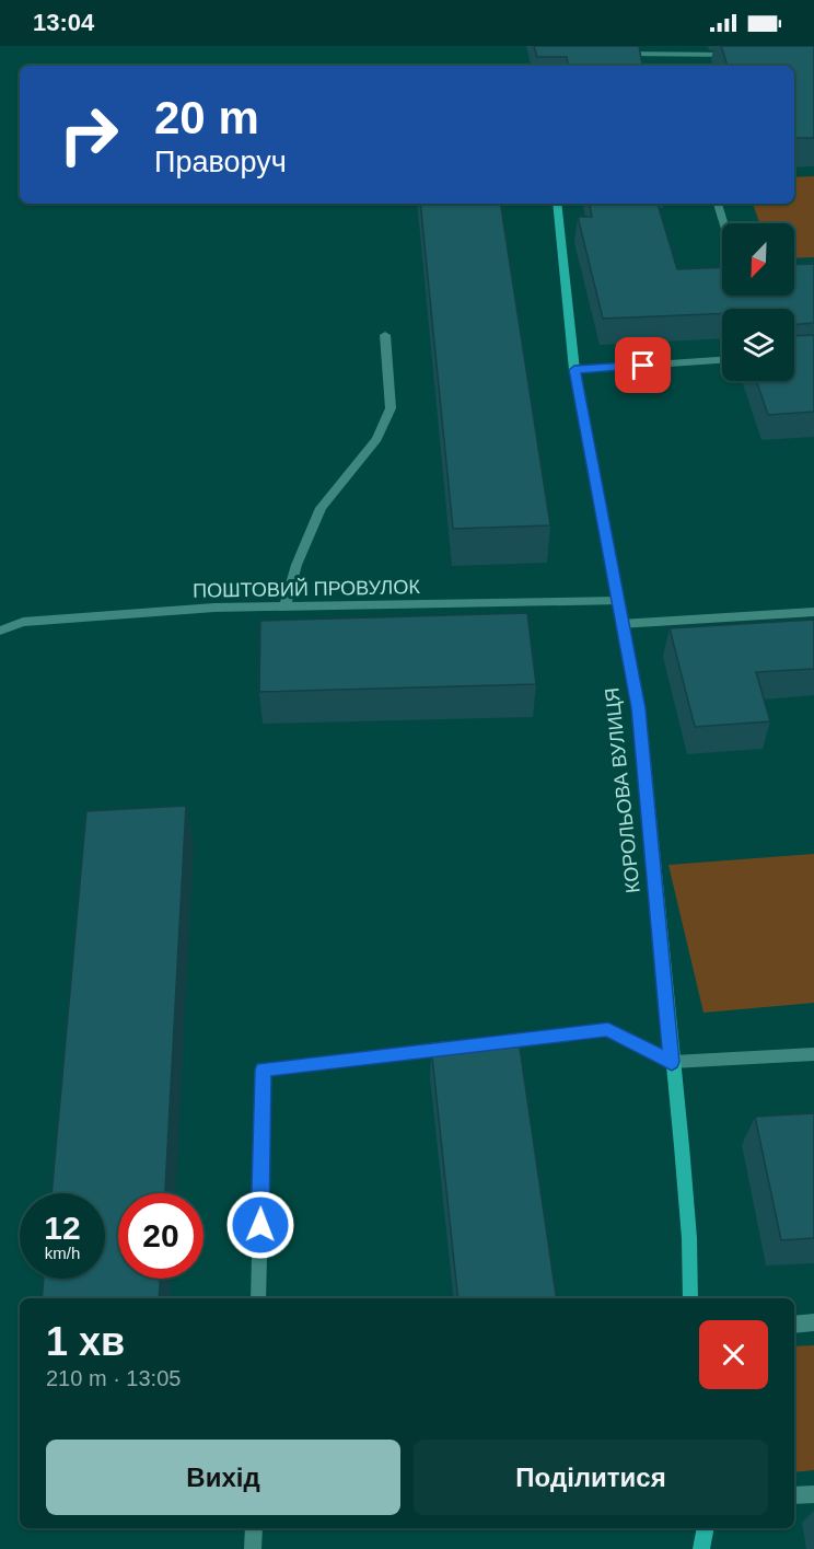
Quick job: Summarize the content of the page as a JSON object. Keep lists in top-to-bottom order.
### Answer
{
  "streets": {
    "street": ["ПОШТОВИЙ ПРОВУЛОК", "КОРОЛЬОВА ВУЛИЦЯ"]
  },
  "crossings": [
    ["ПОШТОВИЙ ПРОВУЛОК", "КОРОЛЬОВА ВУЛИЦЯ"]
  ],
  "north": "bottom left",
  "page": {
    "status": "13:04",
    "turn": ["20 m", "Праворуч"],
    "speed": "12 km/h",
    "limit": "20",
    "heading": ["1 хв", "210 m · 13:05"],
    "buttons": ["Вихід", "Поділитися"]
  }
}
